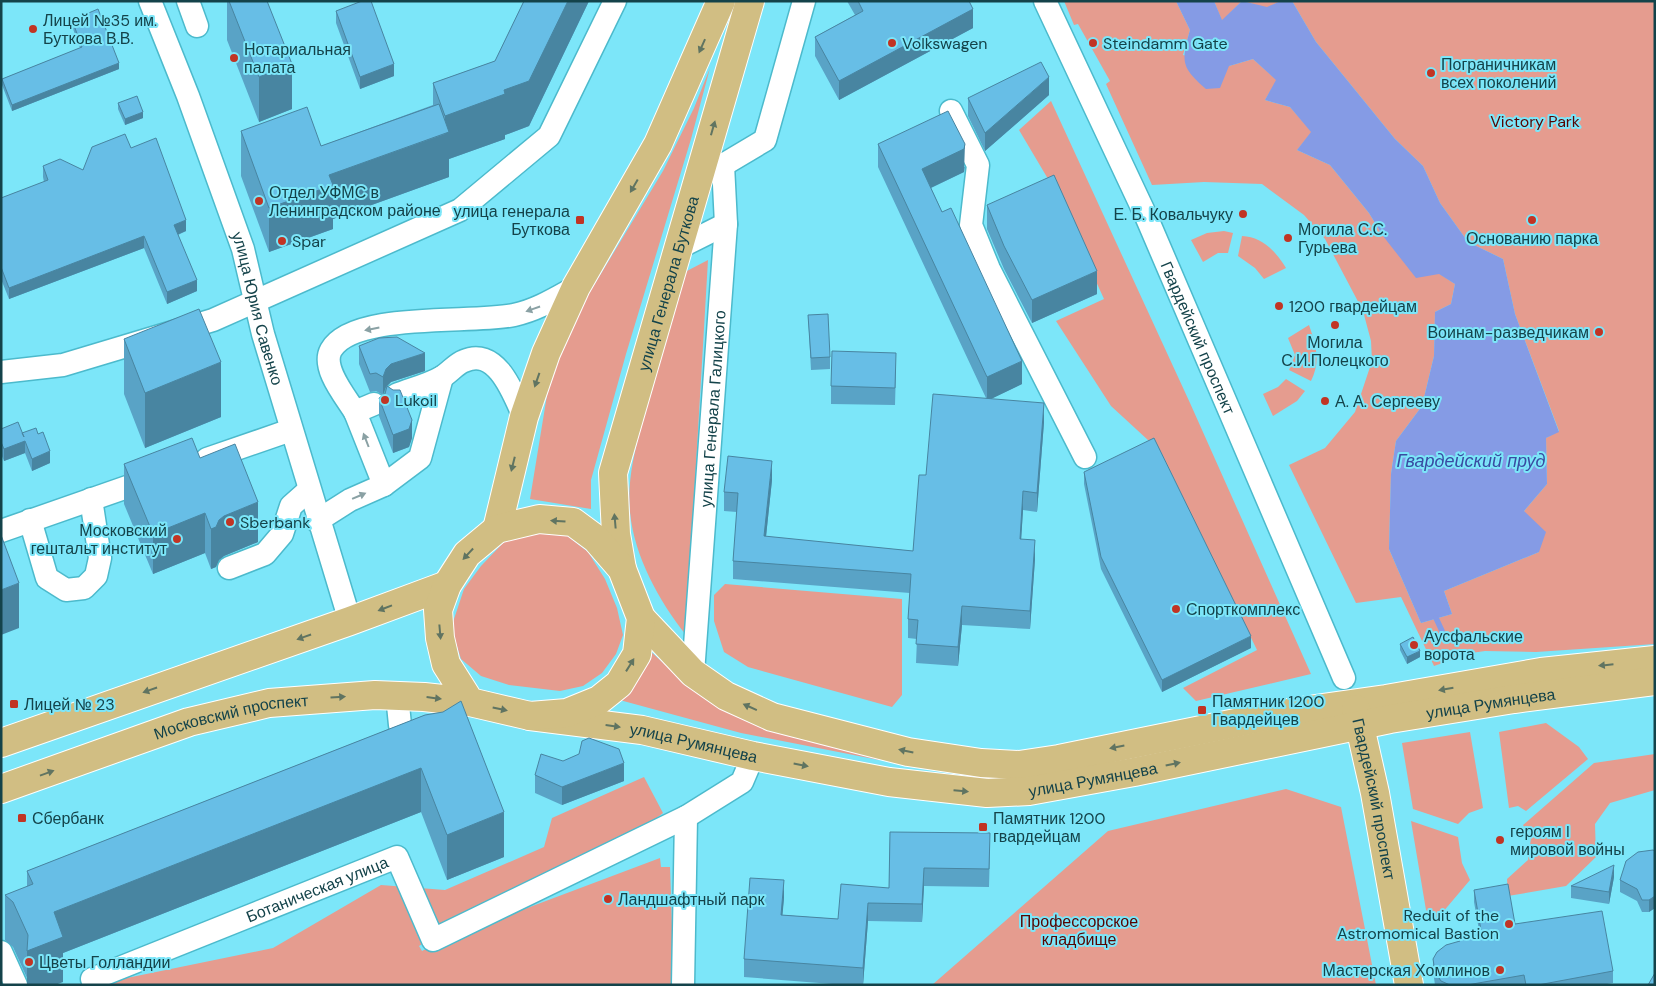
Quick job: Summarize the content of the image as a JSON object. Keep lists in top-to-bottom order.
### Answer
{
  "streets": {
    "main road": [
      "улица Генерала Буткова",
      "Гвардейский проспект",
      "улица Румянцева",
      "Московский проспект"
    ],
    "street": ["улица Юрия Савенко", "улица Генерала Галицкого", "Ботаническая улица"]
  },
  "crossings": [
    ["улица Генерала Буткова", "улица Генерала Галицкого"],
    ["улица Генерала Буткова", "Московский проспект"],
    ["Гвардейский проспект", "улица Румянцева"],
    ["улица Генерала Галицкого", "улица Румянцева"],
    ["улица Румянцева", "Московский проспект"]
  ],
  "water": ["Гвардейский пруд"],
  "parks": ["Victory Park", "Профессорское кладбище"],
  "places": {
    "other": [
      "Лицей №35 им. Буткова В.В.",
      "Volkswagen",
      "Steindamm Gate",
      "Нотариальная палата",
      "Пограничникам всех поколений",
      "Отдел УФМС в Ленинградском районе",
      "Е. Б. Ковальчуку",
      "Основанию парка",
      "Могила С.С. Гурьева",
      "Spar",
      "1200 гвардейцам",
      "Могила С.И.Полецкого",
      "Воинам-разведчикам",
      "Lukoil",
      "А. А. Сергееву",
      "Sberbank",
      "Московский гештальт институт",
      "Спорткомплекс",
      "Аусфальские ворота",
      "героям I мировой войны",
      "Ландшафтный парк",
      "Reduit of the Astromomical Bastion",
      "Цветы Голландии",
      "Мастерская Хомлинов"
    ],
    "transit": [
      "улица генерала Буткова",
      "Лицей № 23",
      "Памятник 1200 Гвардейцев",
      "Сбербанк",
      "Памятник 1200 гвардейцам"
    ]
  }
}
